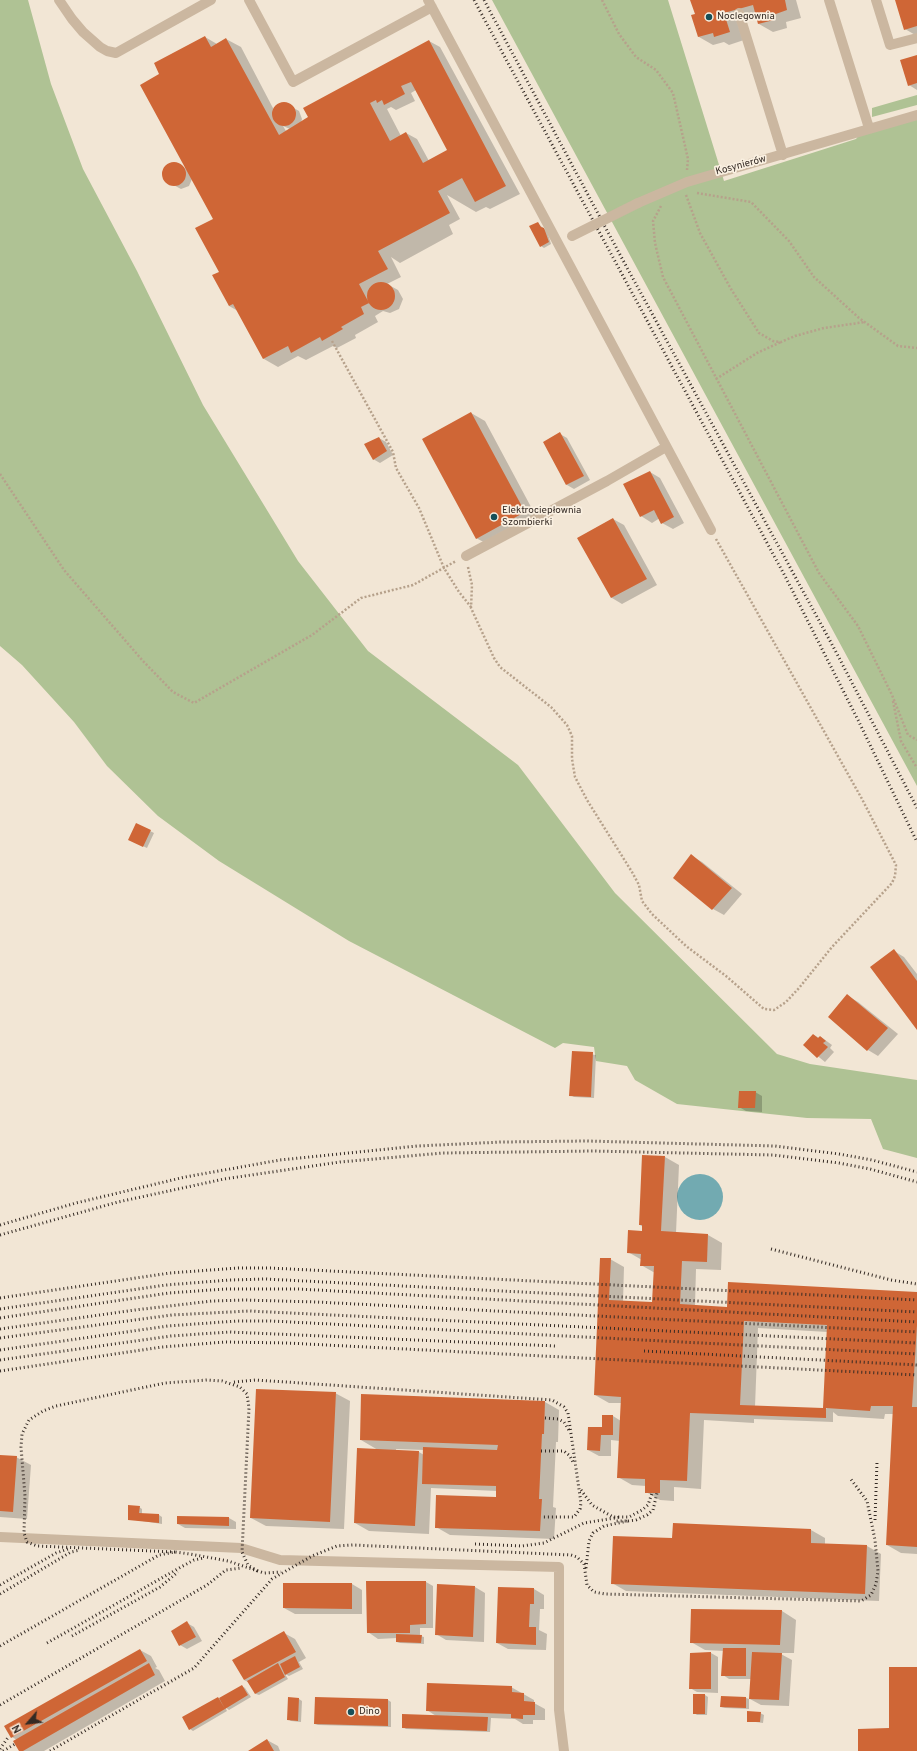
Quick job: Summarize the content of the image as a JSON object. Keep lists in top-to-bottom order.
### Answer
{
  "streets": {
    "street": ["Kosynierów"]
  },
  "places": ["Noclegownia", "Elektrociepłownia Szombierki", "Dino"],
  "north": "bottom left"
}
